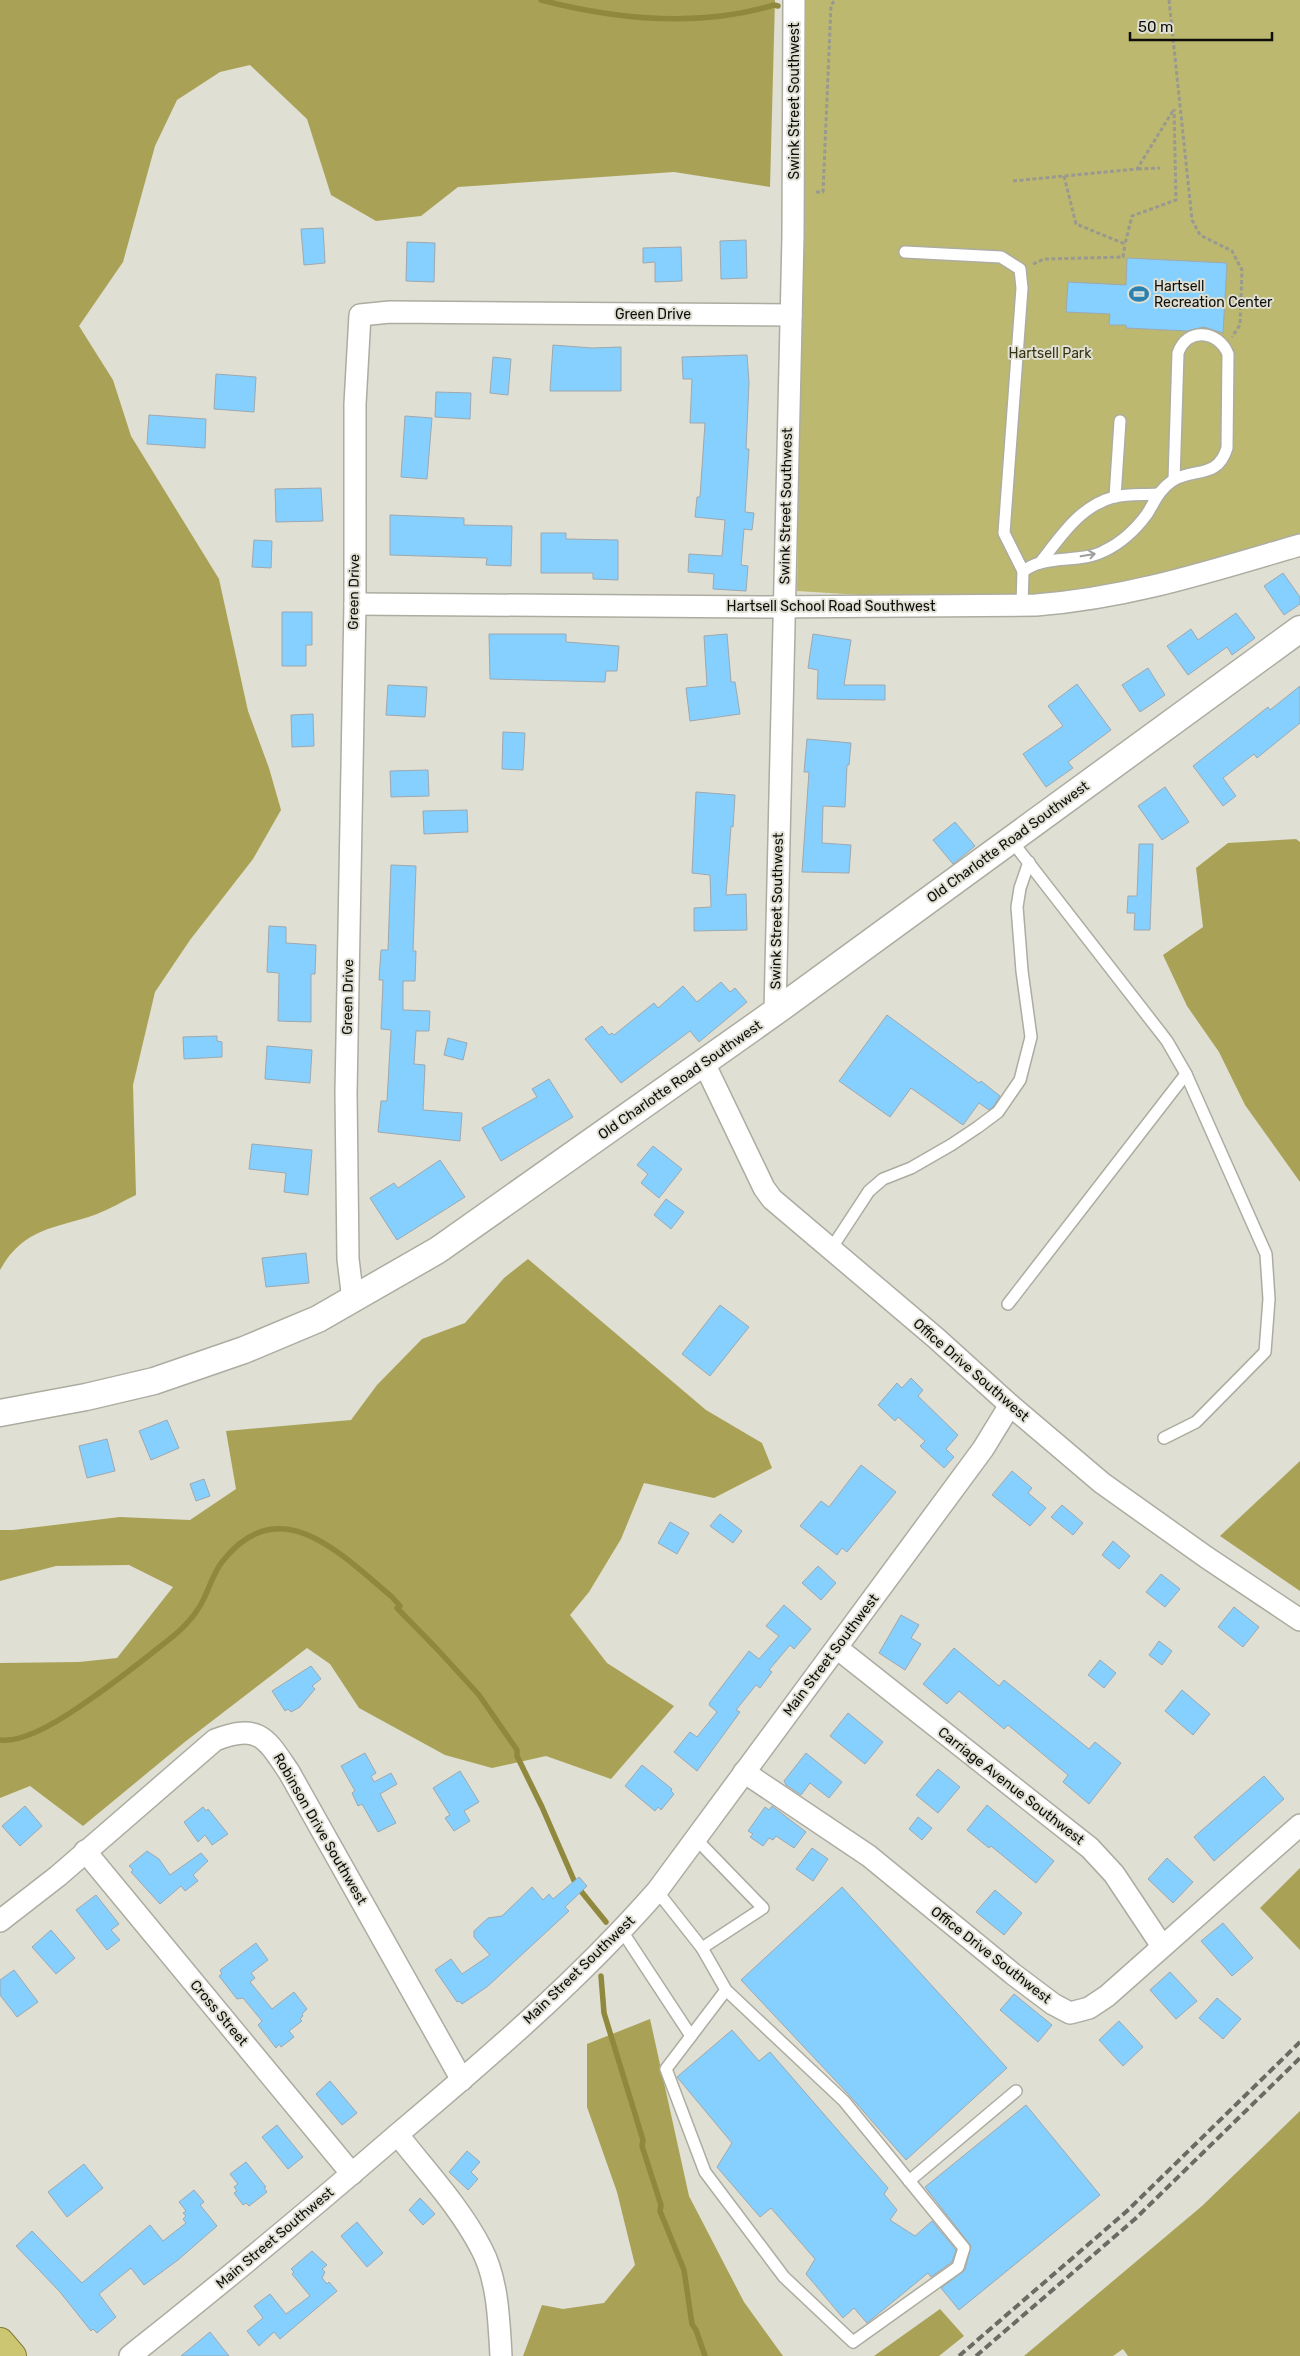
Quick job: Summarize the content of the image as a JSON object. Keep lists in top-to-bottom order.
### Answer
{
  "streets": {
    "street": [
      "Swink Street Southwest",
      "Green Drive",
      "Hartsell School Road Southwest",
      "Old Charlotte Road Southwest",
      "Office Drive Southwest",
      "Main Street Southwest",
      "Carriage Avenue Southwest",
      "Robinson Drive Southwest",
      "Cross Street"
    ]
  },
  "crossings": [
    ["Swink Street Southwest", "Green Drive"],
    ["Swink Street Southwest", "Hartsell School Road Southwest"],
    ["Swink Street Southwest", "Old Charlotte Road Southwest"],
    ["Green Drive", "Hartsell School Road Southwest"],
    ["Green Drive", "Old Charlotte Road Southwest"],
    ["Old Charlotte Road Southwest", "Office Drive Southwest"],
    ["Office Drive Southwest", "Main Street Southwest"],
    ["Office Drive Southwest", "Carriage Avenue Southwest"],
    ["Main Street Southwest", "Carriage Avenue Southwest"],
    ["Main Street Southwest", "Robinson Drive Southwest"],
    ["Main Street Southwest", "Cross Street"],
    ["Robinson Drive Southwest", "Cross Street"]
  ],
  "parks": ["Hartsell Park"],
  "places": {
    "sports": ["Hartsell Recreation Center"]
  },
  "scale_bar": "50 m"
}
